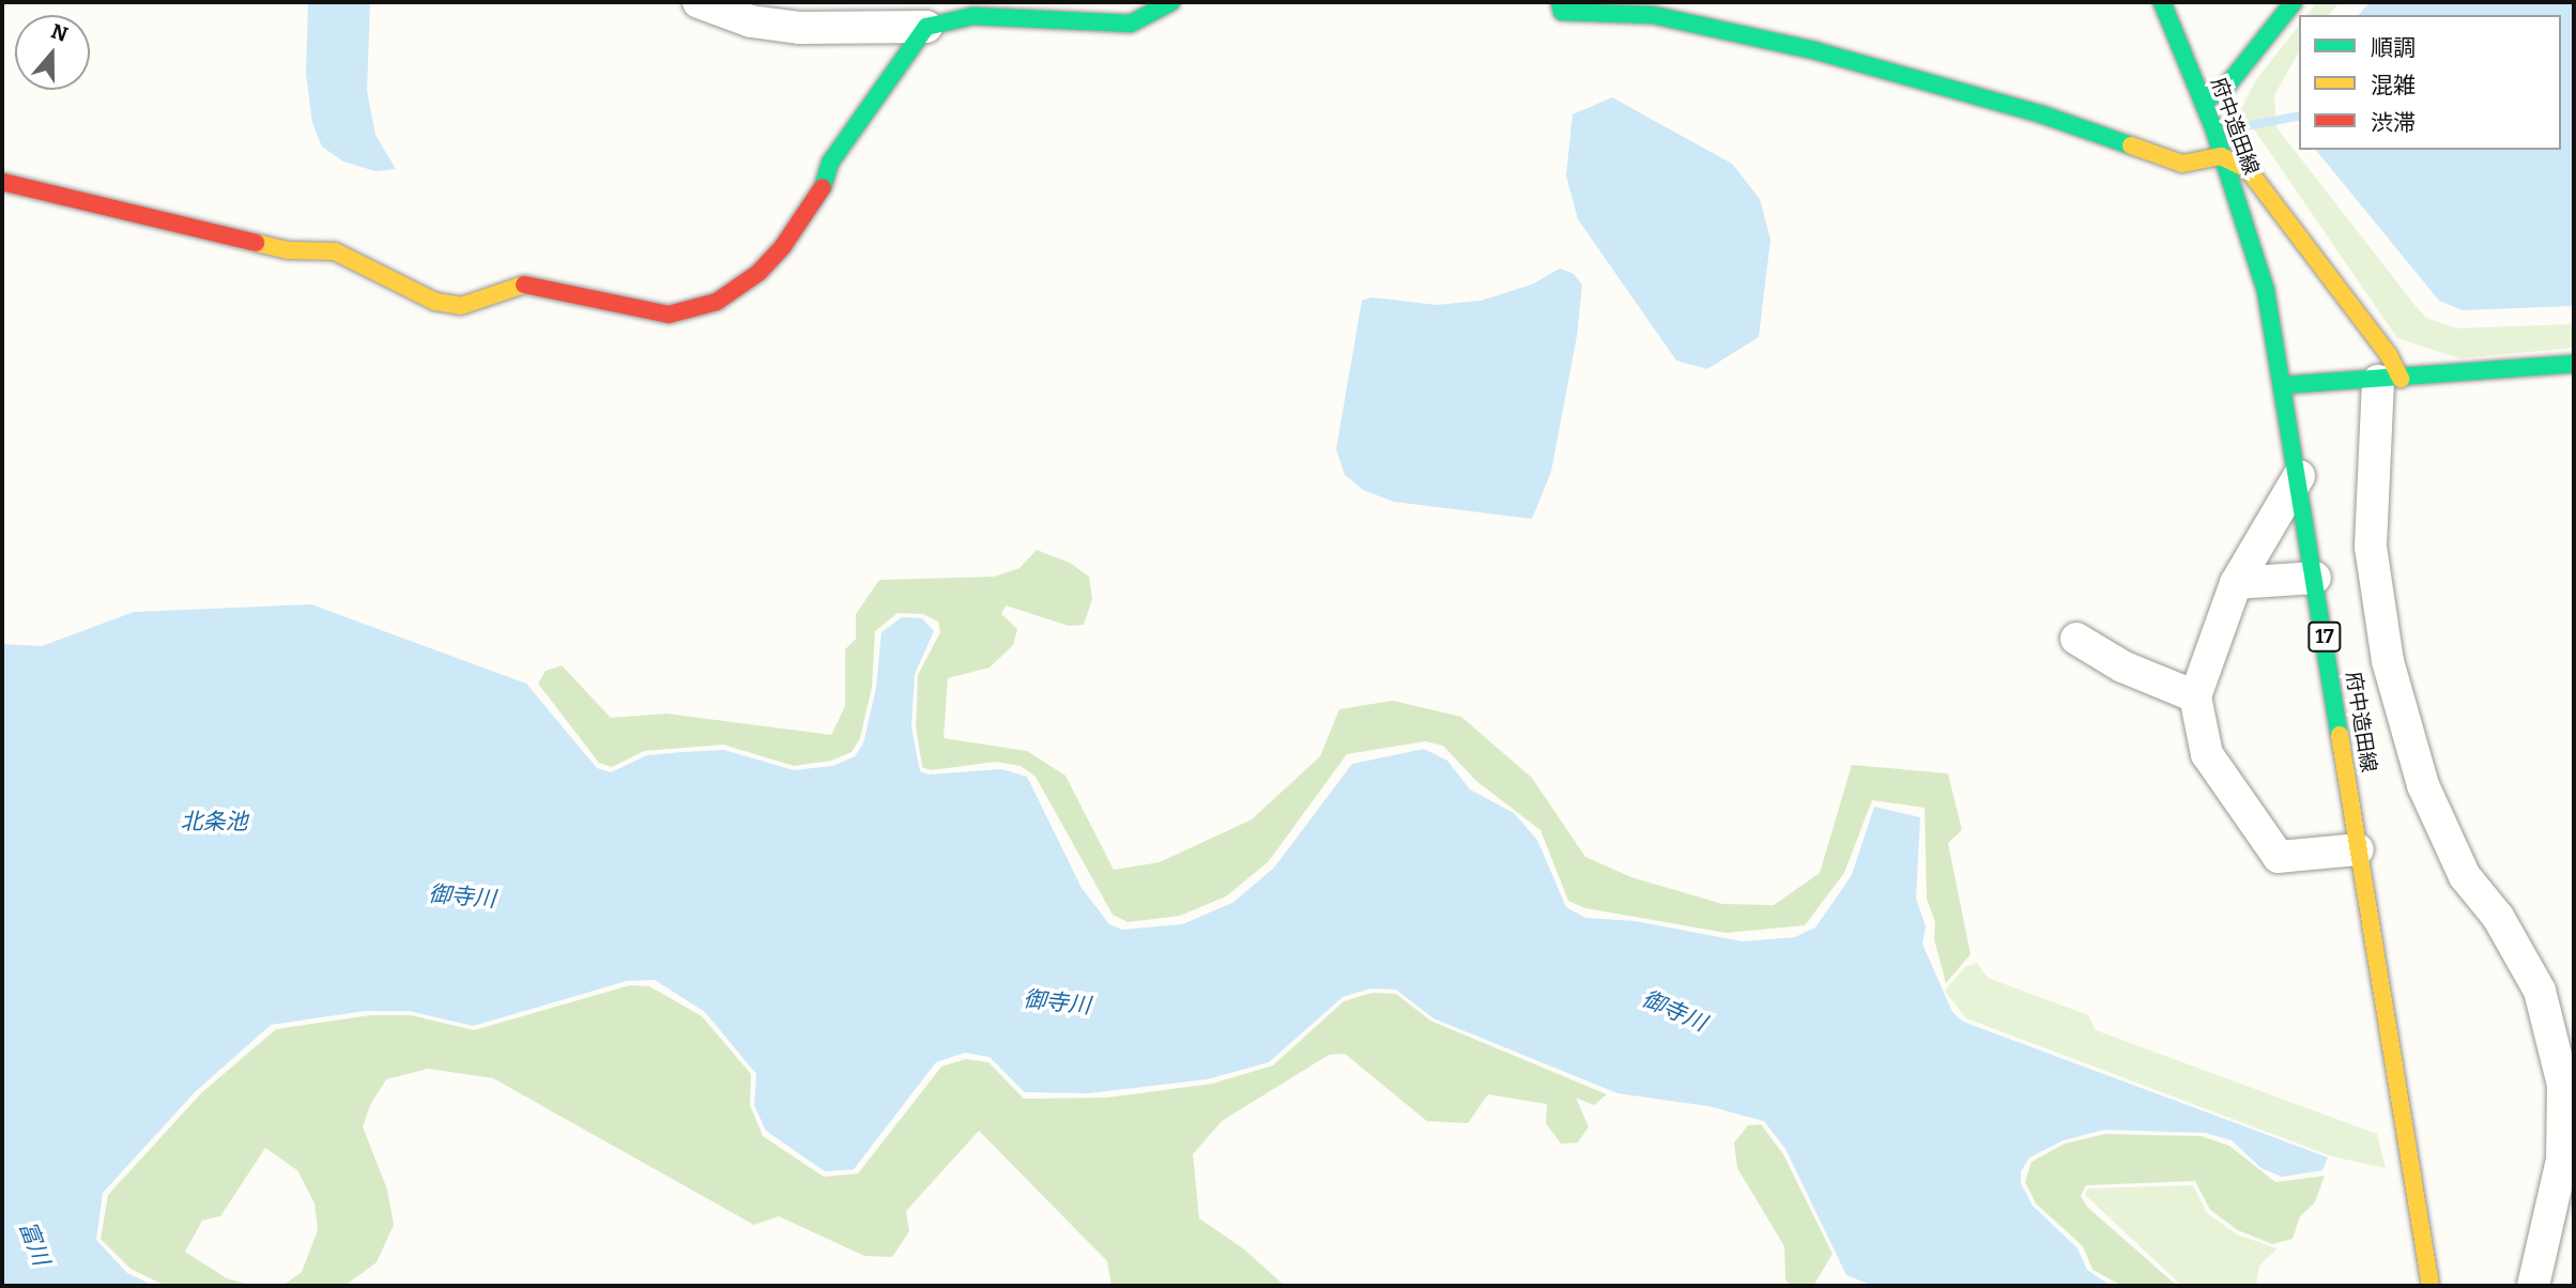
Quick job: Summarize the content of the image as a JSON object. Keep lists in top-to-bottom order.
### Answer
{
  "streets": {
    "street": ["府中造田線", "17"]
  },
  "water": ["北条池", "御寺川", "富川"],
  "legend": ["順調", "混雑", "渋滞"],
  "north": "top"
}
